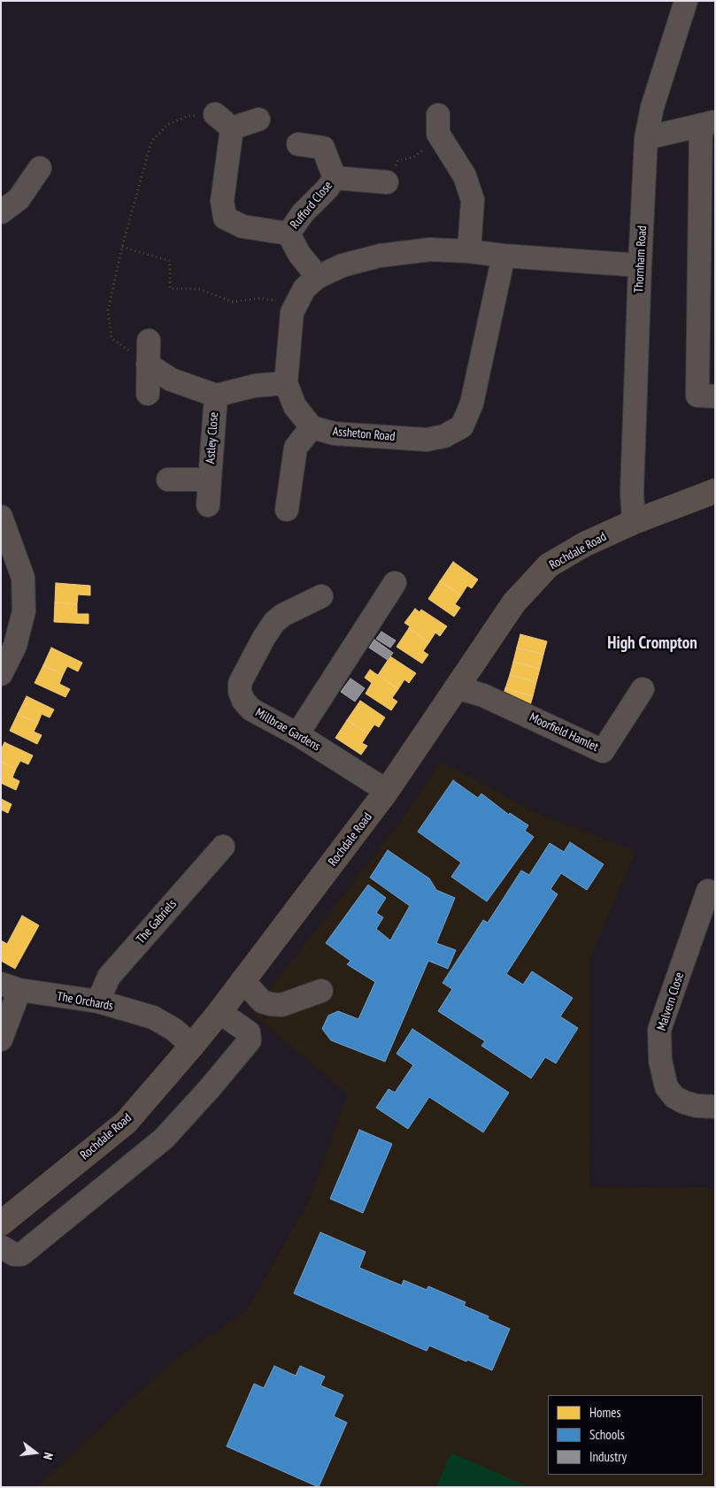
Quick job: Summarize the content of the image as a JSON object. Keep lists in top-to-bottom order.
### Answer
{
  "streets": {
    "main road": ["Rochdale Road"],
    "street": [
      "Rufford Close",
      "Thornham Road",
      "Assheton Road",
      "Astley Close",
      "Millbrae Gardens",
      "Moorfield Hamlet",
      "The Gabriels",
      "The Orchards",
      "Malvern Close"
    ]
  },
  "crossings": [
    ["Thornham Road", "Rochdale Road"],
    ["Rochdale Road", "Millbrae Gardens"],
    ["Rochdale Road", "Moorfield Hamlet"],
    ["Rochdale Road", "The Orchards"],
    ["The Gabriels", "The Orchards"]
  ],
  "districts": ["High Crompton"],
  "legend": ["Homes", "Schools", "Industry"],
  "north": "right"
}
